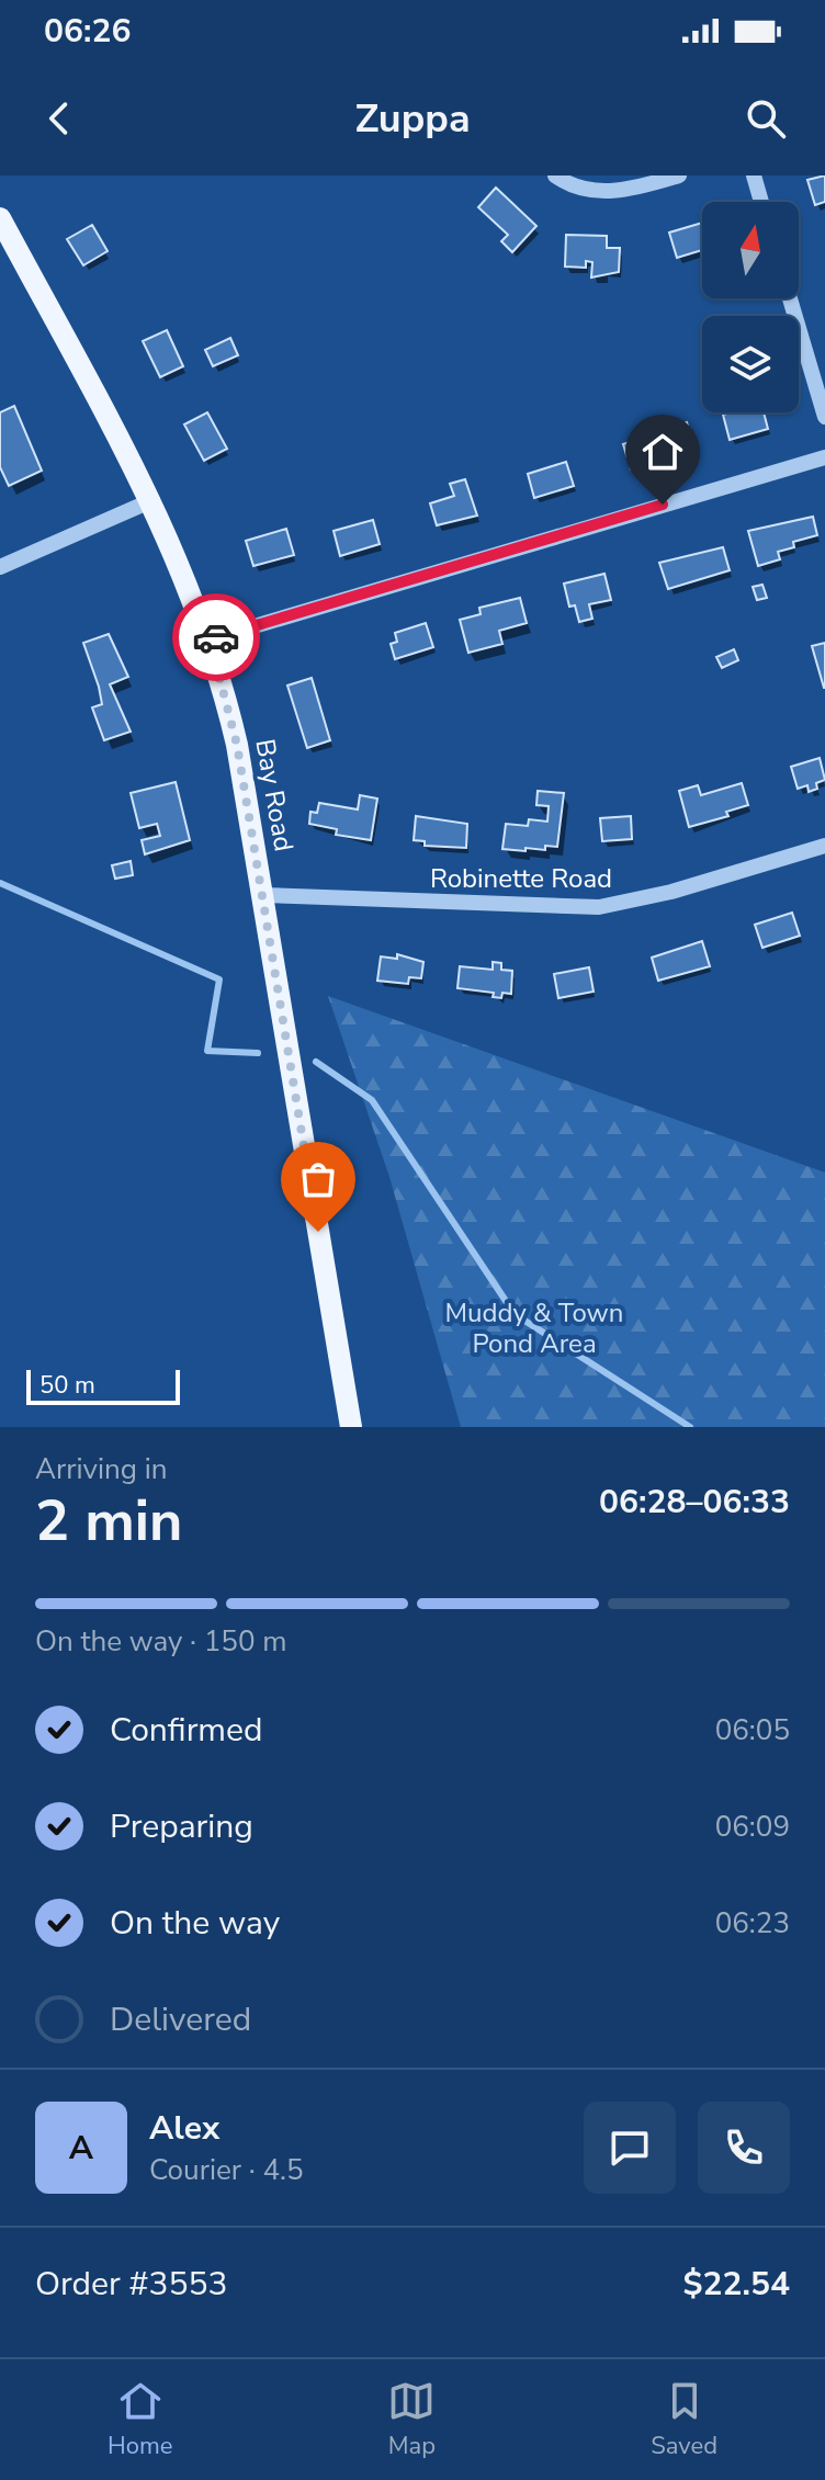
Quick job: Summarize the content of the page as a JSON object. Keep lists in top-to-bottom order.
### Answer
{
  "streets": {
    "main road": ["Bay Road"],
    "street": ["Robinette Road"]
  },
  "crossings": [
    ["Bay Road", "Robinette Road"]
  ],
  "parks": ["Muddy & Town Pond Area"],
  "scale_bar": "50 m",
  "north": "top",
  "page": {
    "status": "06:26",
    "header": "Zuppa",
    "scale": "50 m",
    "heading": ["2 min", "Arriving in", "06:28–06:33"],
    "panel": [
      "Alex",
      "Courier · 4.5",
      "Order #3553",
      "$22.54"
    ],
    "bar": "On the way · 150 m",
    "list": [
      ["Confirmed", "06:05"],
      ["Preparing", "06:09"],
      ["On the way", "06:23"],
      "Delivered"
    ],
    "round": "A",
    "tabs": ["Home", "Map", "Saved"]
  }
}
